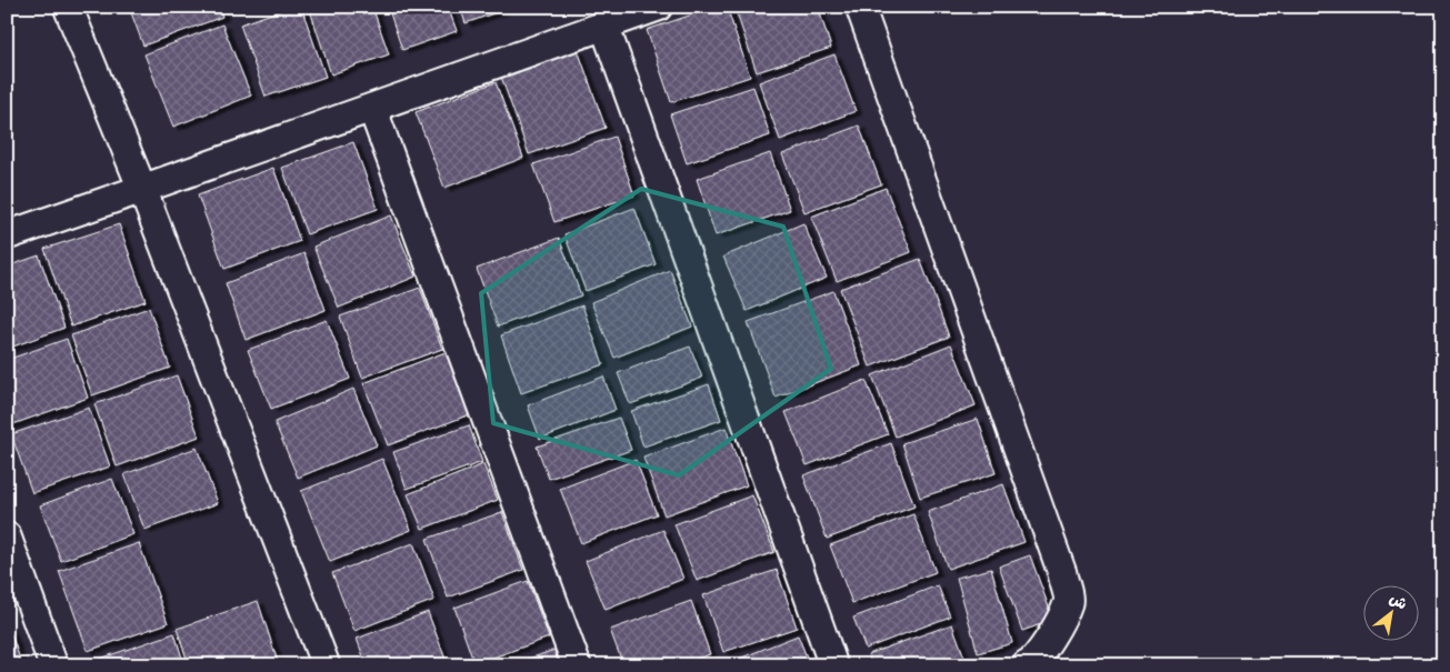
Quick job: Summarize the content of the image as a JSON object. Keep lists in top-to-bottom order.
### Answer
{
  "north": "top right"
}
